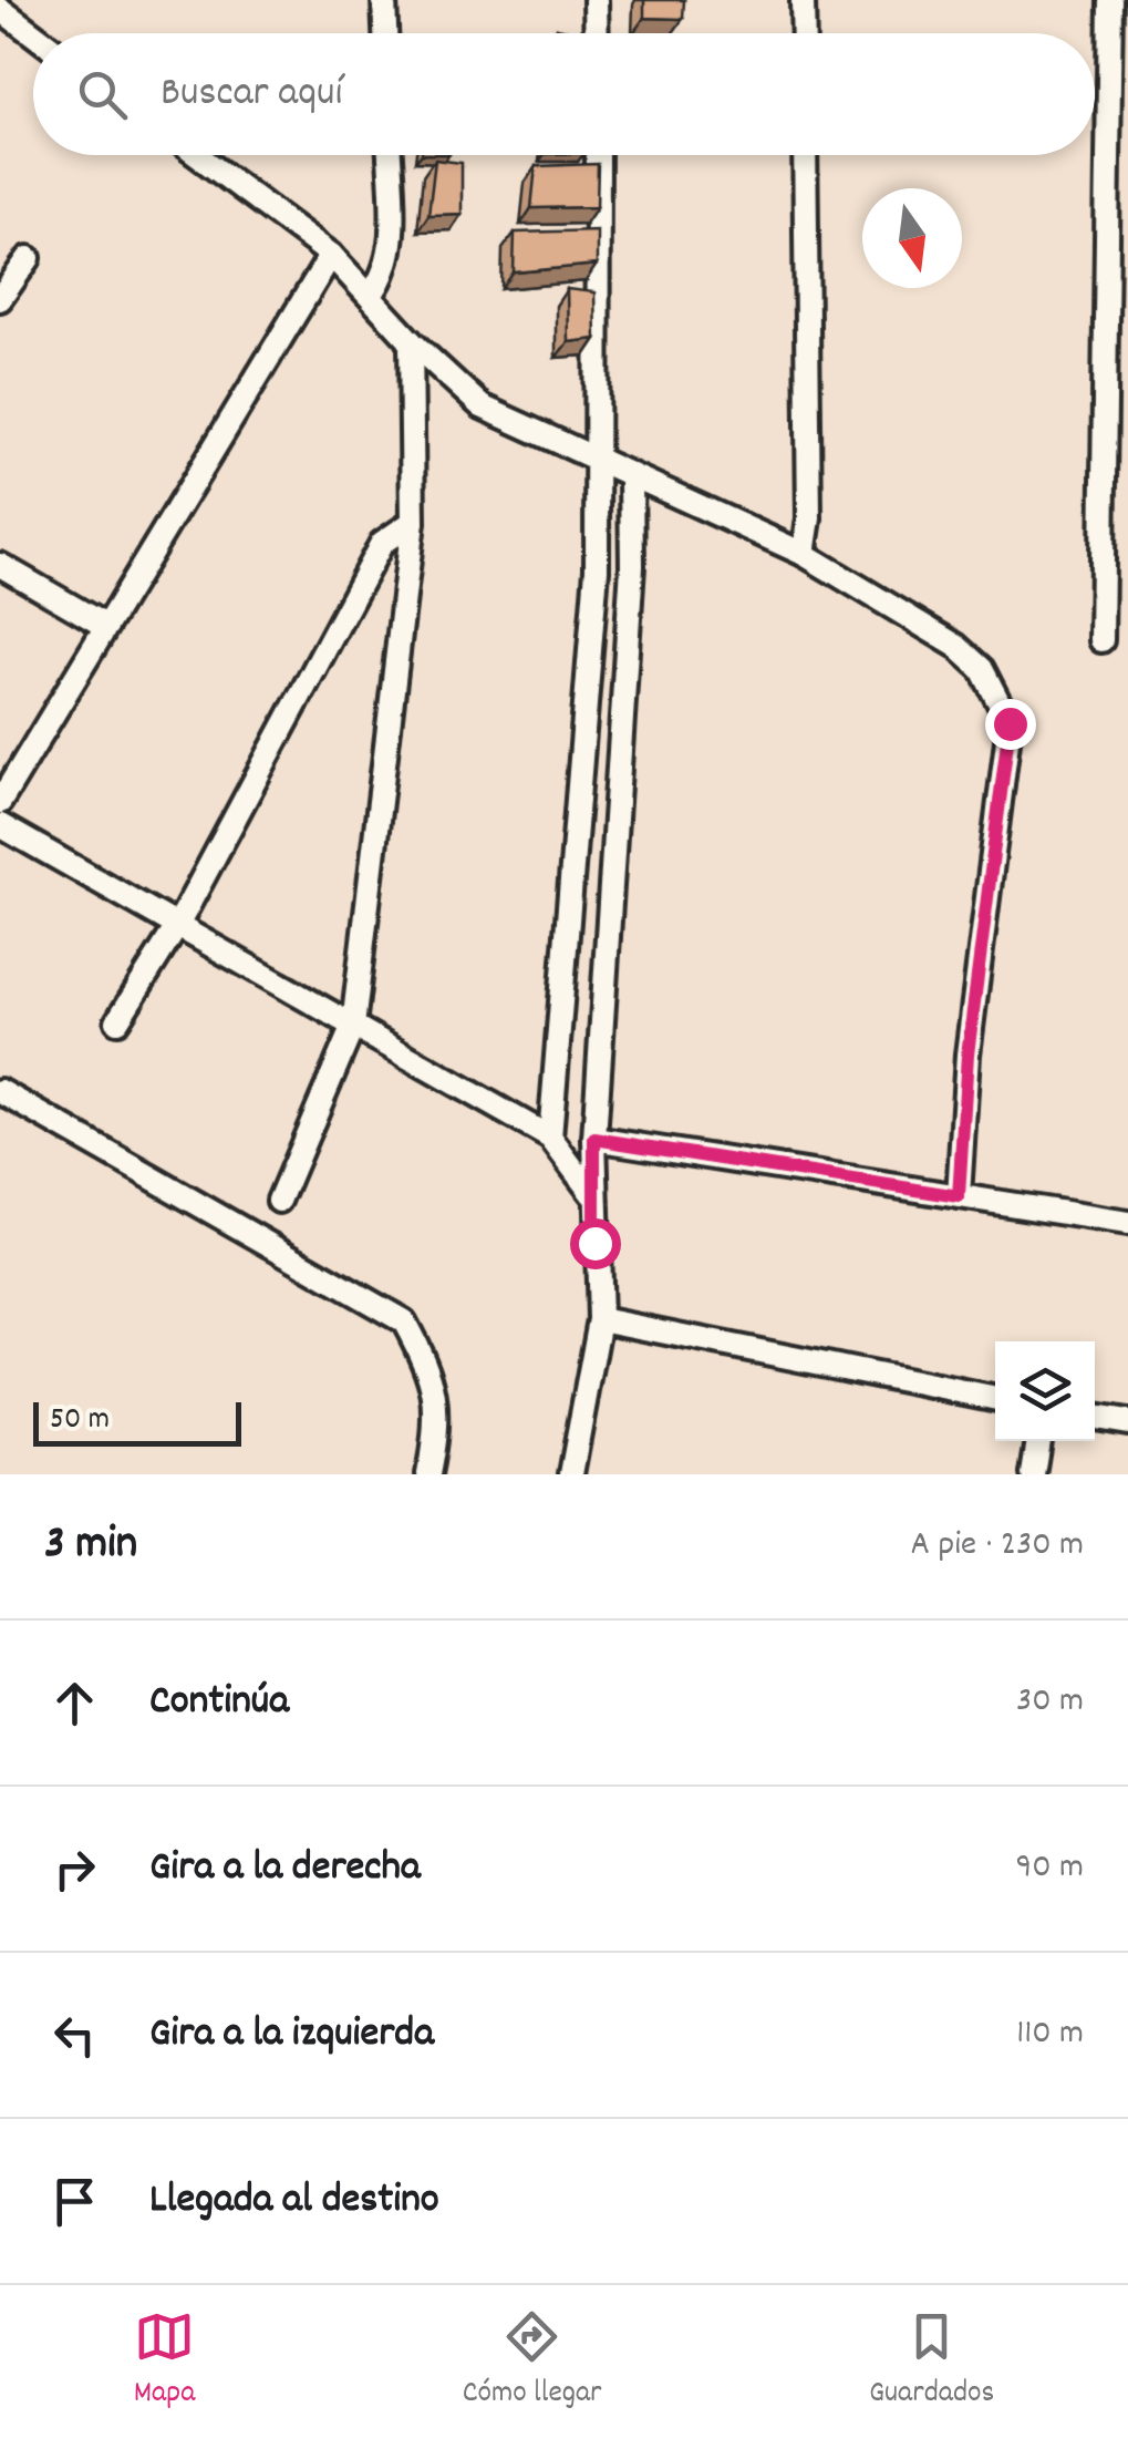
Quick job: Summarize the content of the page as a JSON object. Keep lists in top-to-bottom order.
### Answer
{
  "scale_bar": "50 m",
  "north": "bottom",
  "page": {
    "search": "Buscar aquí",
    "scale": "50 m",
    "heading": ["3 min", "A pie · 230 m"],
    "list": [
      ["Continúa", "30 m"],
      ["Gira a la derecha", "90 m"],
      ["Gira a la izquierda", "110 m"],
      "Llegada al destino"
    ],
    "nav": ["Mapa", "Cómo llegar", "Guardados"]
  }
}
